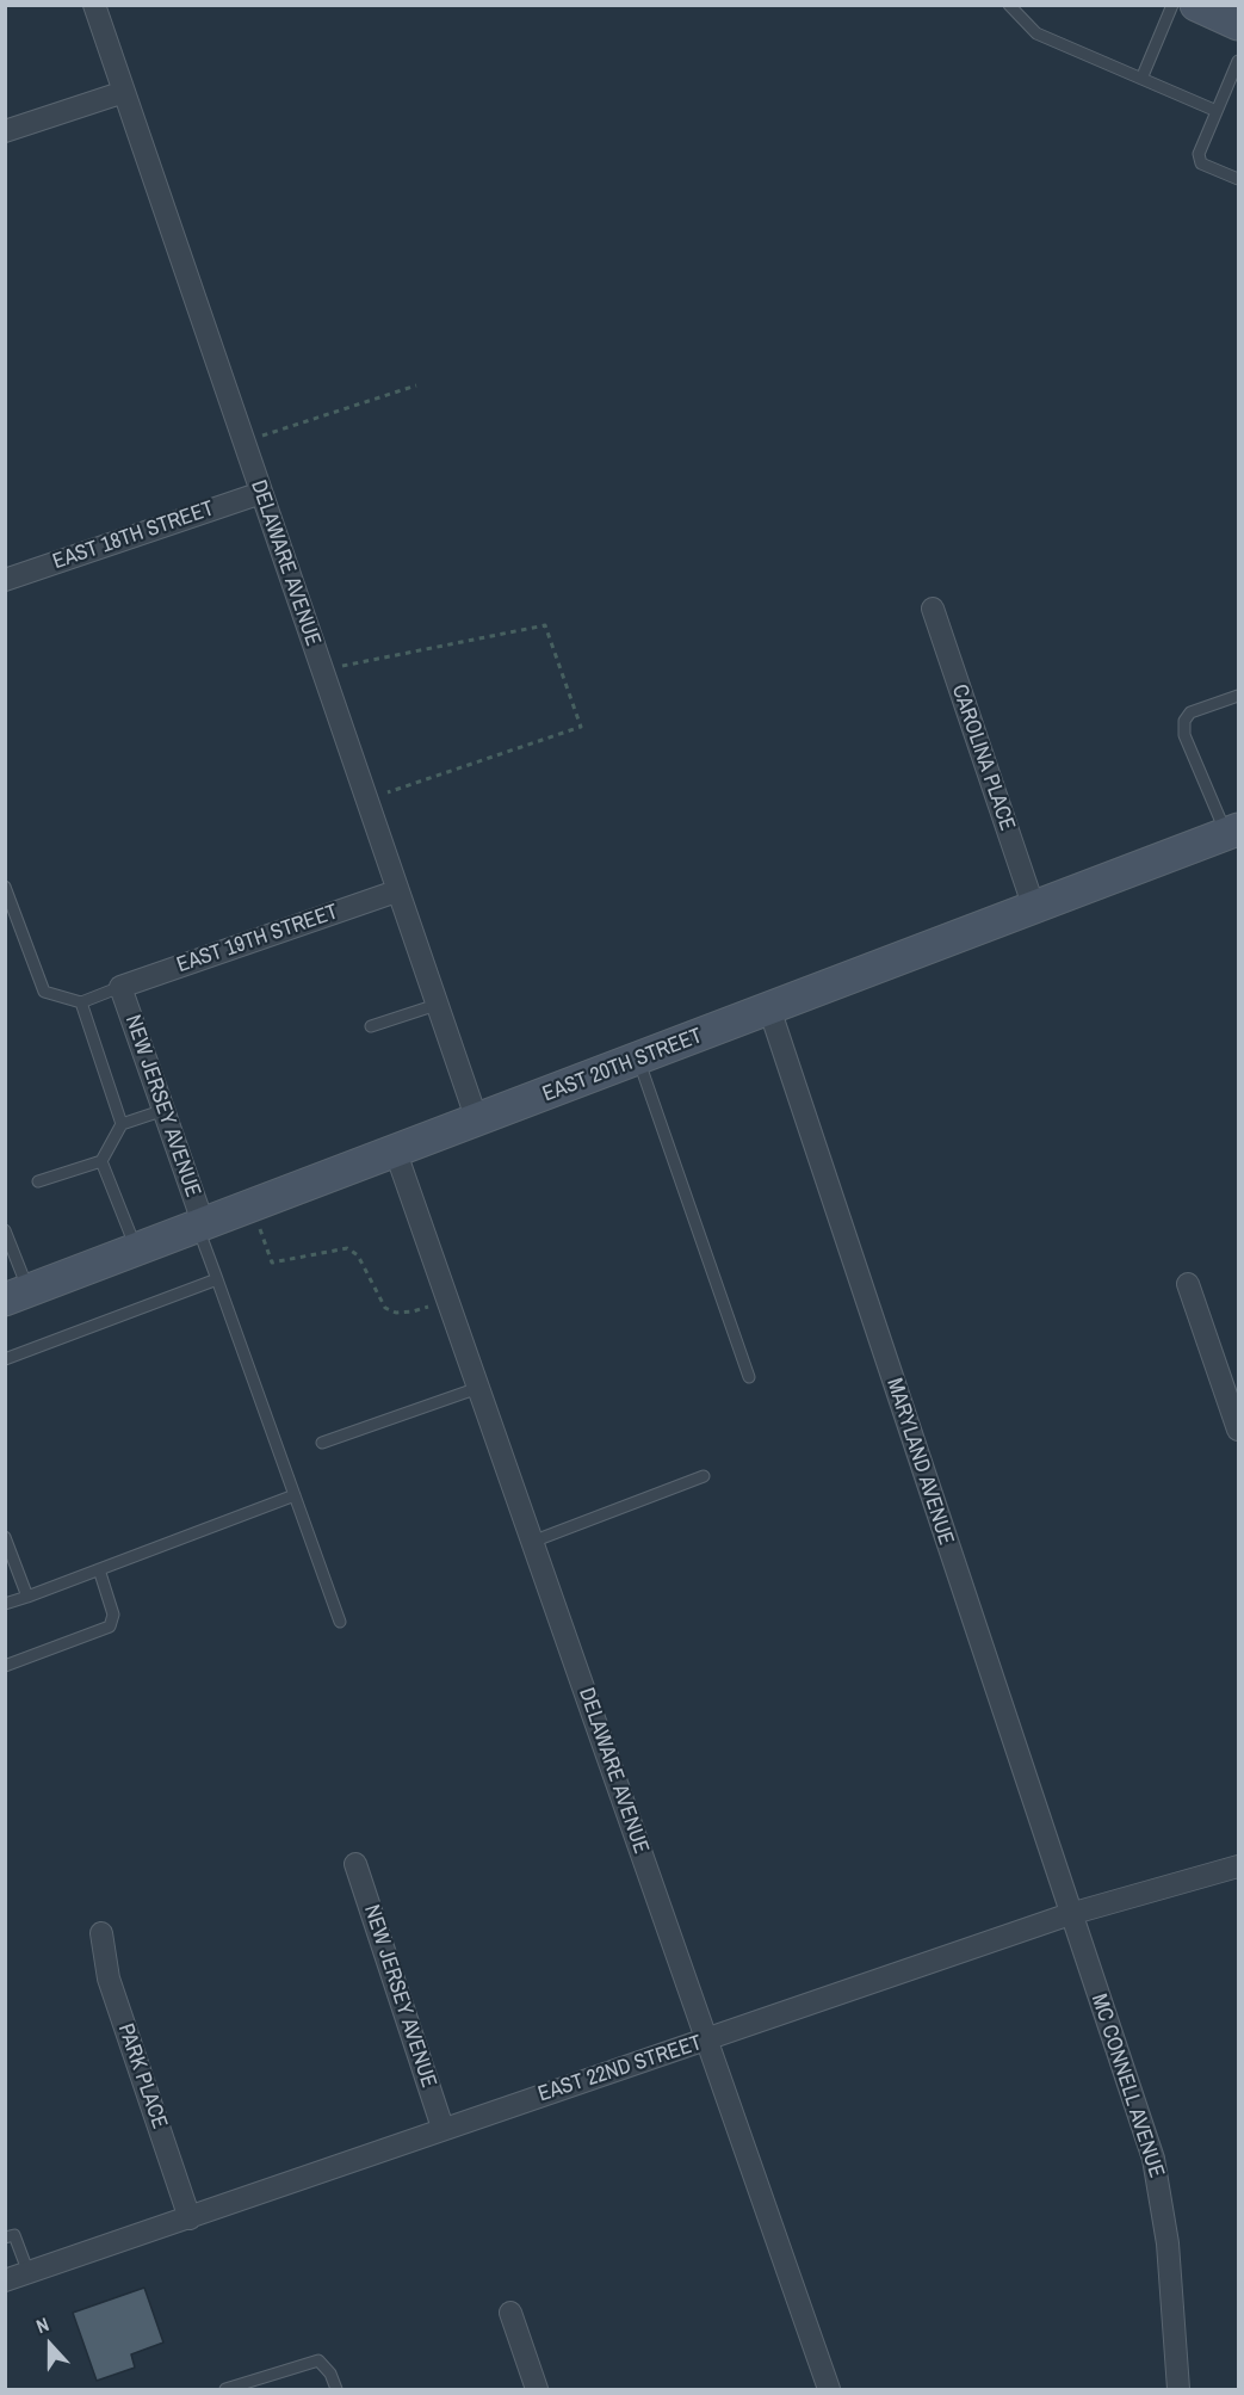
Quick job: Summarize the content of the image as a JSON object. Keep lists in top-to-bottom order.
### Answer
{
  "streets": {
    "main road": ["EAST 20TH STREET"],
    "street": [
      "EAST 18TH STREET",
      "DELAWARE AVENUE",
      "CAROLINA PLACE",
      "EAST 19TH STREET",
      "NEW JERSEY AVENUE",
      "MARYLAND AVENUE",
      "EAST 22ND STREET",
      "PARK PLACE",
      "MC CONNELL AVENUE"
    ]
  },
  "crossings": [
    ["EAST 18TH STREET", "DELAWARE AVENUE"],
    ["DELAWARE AVENUE", "EAST 19TH STREET"],
    ["DELAWARE AVENUE", "EAST 20TH STREET"],
    ["DELAWARE AVENUE", "EAST 22ND STREET"],
    ["CAROLINA PLACE", "EAST 20TH STREET"],
    ["EAST 19TH STREET", "NEW JERSEY AVENUE"],
    ["EAST 20TH STREET", "NEW JERSEY AVENUE"],
    ["EAST 20TH STREET", "MARYLAND AVENUE"],
    ["NEW JERSEY AVENUE", "EAST 22ND STREET"],
    ["MARYLAND AVENUE", "EAST 22ND STREET"],
    ["MARYLAND AVENUE", "MC CONNELL AVENUE"],
    ["EAST 22ND STREET", "PARK PLACE"],
    ["EAST 22ND STREET", "MC CONNELL AVENUE"]
  ],
  "north": "top"
}
